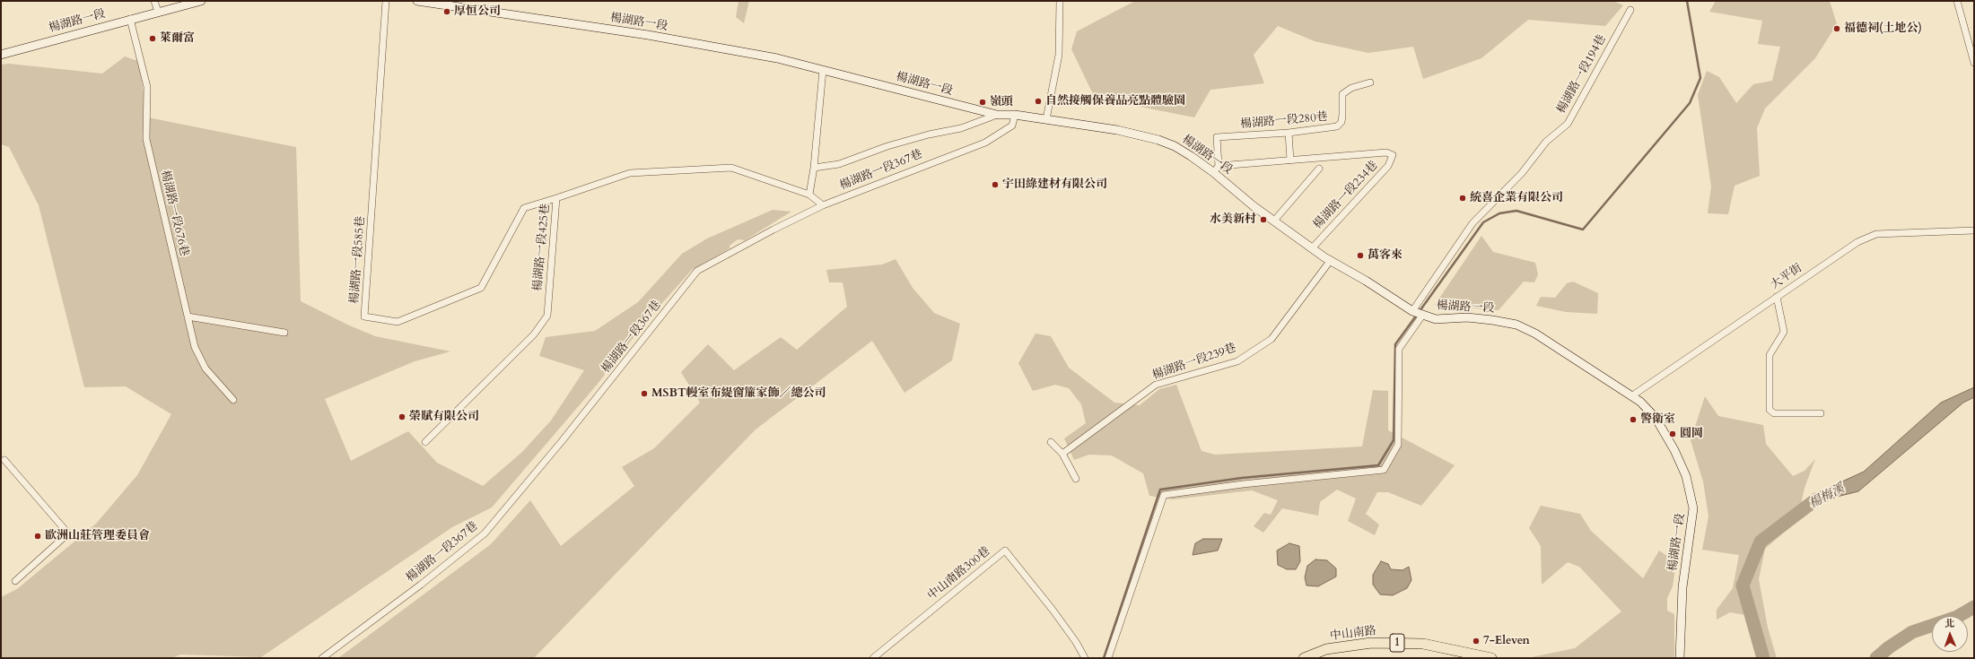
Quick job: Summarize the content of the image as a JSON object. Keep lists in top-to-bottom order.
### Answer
{
  "streets": {
    "main road": ["中山南路", "1"],
    "street": [
      "楊湖路一段",
      "楊湖路一段194巷",
      "楊湖路一段280巷",
      "楊湖路一段367巷",
      "楊湖路一段234巷",
      "楊湖路一段676巷",
      "楊湖路一段425巷",
      "楊湖路一段585巷",
      "大平街",
      "楊湖路一段239巷",
      "中山南路300巷"
    ]
  },
  "crossings": [
    ["楊湖路一段", "楊湖路一段194巷"],
    ["楊湖路一段", "楊湖路一段280巷"],
    ["楊湖路一段", "楊湖路一段367巷"],
    ["楊湖路一段", "楊湖路一段234巷"],
    ["楊湖路一段", "楊湖路一段676巷"],
    ["楊湖路一段", "大平街"],
    ["楊湖路一段", "楊湖路一段239巷"],
    ["楊湖路一段367巷", "楊湖路一段425巷"],
    ["楊湖路一段425巷", "楊湖路一段585巷"]
  ],
  "water": ["楊梅溪"],
  "places": [
    "厚恒公司",
    "福德祠(土地公)",
    "萊爾富",
    "自然接觸保養品亮點體驗園",
    "嶺頭",
    "宇田綠建材有限公司",
    "統喜企業有限公司",
    "水美新村",
    "萬客來",
    "MSBT幔室布緹窗簾家飾／總公司",
    "榮賦有限公司",
    "警衛室",
    "圓岡",
    "歐洲山莊管理委員會",
    "7-Eleven"
  ],
  "north": "top"
}
